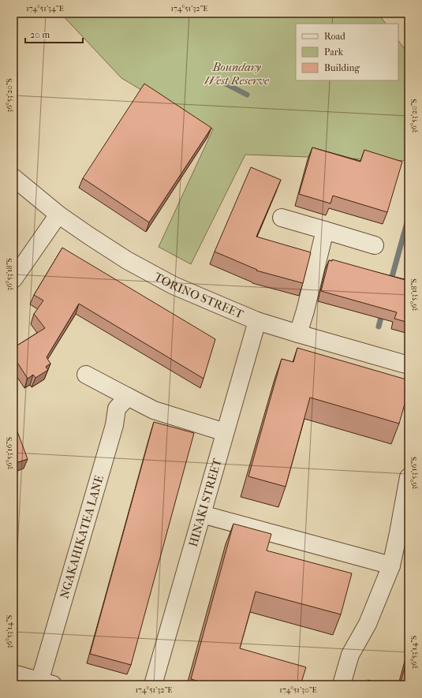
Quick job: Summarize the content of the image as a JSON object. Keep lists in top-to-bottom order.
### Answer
{
  "streets": {
    "street": ["TORINO STREET", "HINAKI STREET", "NGAKAHIKATEA LANE"]
  },
  "crossings": [
    ["TORINO STREET", "HINAKI STREET"]
  ],
  "parks": ["Boundary West Reserve"],
  "legend": ["Road", "Park", "Building"],
  "scale_bar": "20 m",
  "coordinates": [
    "174°51'34\"E",
    "174°51'32\"E",
    "36°53'20\"S",
    "36°53'18\"S",
    "36°53'16\"S",
    "36°53'14\"S",
    "174°51'30\"E"
  ]
}
